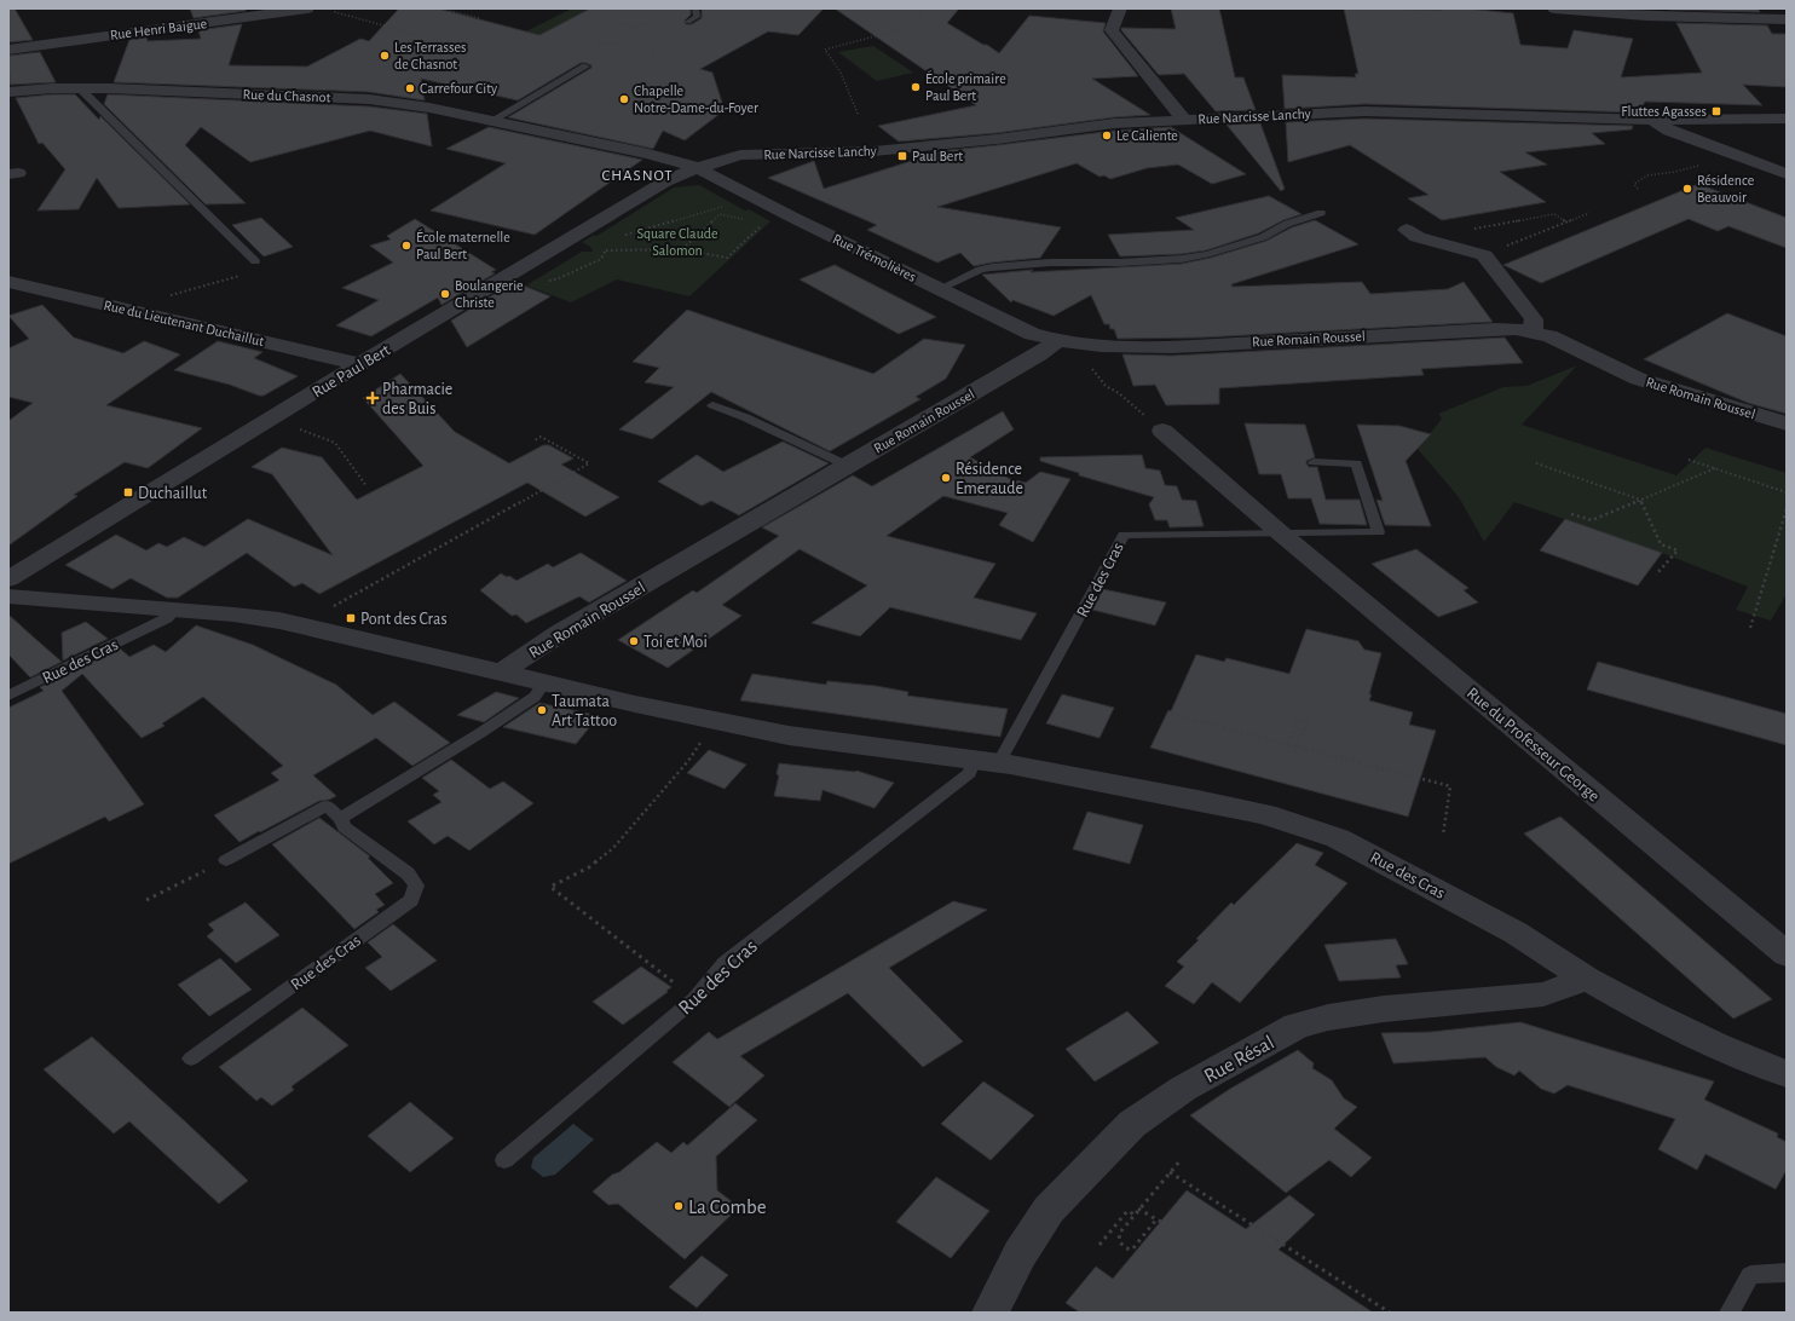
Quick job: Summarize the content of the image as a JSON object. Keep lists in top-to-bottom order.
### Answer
{
  "streets": {
    "street": [
      "Rue Henri Baigue",
      "Rue du Chasnot",
      "Rue Narcisse Lanchy",
      "Rue Trémolières",
      "Rue du Lieutenant Duchaillut",
      "Rue Romain Roussel",
      "Rue Paul Bert",
      "Rue des Cras",
      "Rue du Professeur George",
      "Rue Résal"
    ]
  },
  "crossings": [
    ["Rue du Chasnot", "Rue Narcisse Lanchy"],
    ["Rue du Chasnot", "Rue Trémolières"],
    ["Rue du Chasnot", "Rue Paul Bert"],
    ["Rue Narcisse Lanchy", "Rue Trémolières"],
    ["Rue Narcisse Lanchy", "Rue Paul Bert"],
    ["Rue Trémolières", "Rue Romain Roussel"],
    ["Rue Trémolières", "Rue Paul Bert"],
    ["Rue du Lieutenant Duchaillut", "Rue Paul Bert"],
    ["Rue Romain Roussel", "Rue des Cras"],
    ["Rue Paul Bert", "Rue des Cras"],
    ["Rue des Cras", "Rue du Professeur George"],
    ["Rue des Cras", "Rue Résal"]
  ],
  "districts": ["CHASNOT"],
  "parks": ["Square Claude Salomon"],
  "places": {
    "other": [
      "Les Terrasses de Chasnot",
      "École primaire Paul Bert",
      "Carrefour City",
      "Chapelle Notre-Dame-du-Foyer",
      "Le Caliente",
      "Résidence Beauvoir",
      "École maternelle Paul Bert",
      "Boulangerie Christe",
      "Résidence Emeraude",
      "Toi et Moi",
      "Taumata Art Tattoo",
      "La Combe"
    ],
    "transit": [
      "Fluttes Agasses",
      "Paul Bert",
      "Duchaillut",
      "Pont des Cras"
    ],
    "health": ["Pharmacie des Buis"]
  }
}
